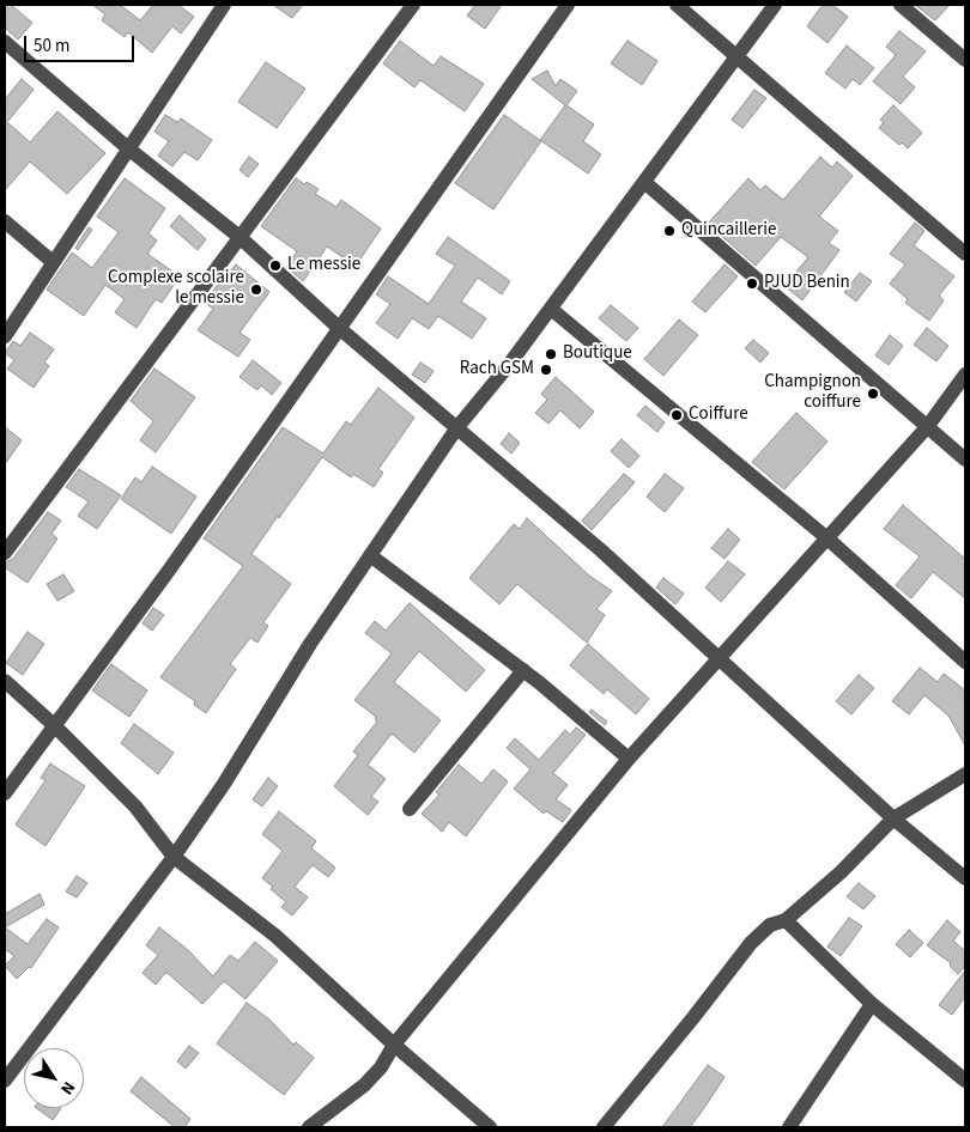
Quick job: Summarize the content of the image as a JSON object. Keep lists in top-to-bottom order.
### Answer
{
  "places": [
    "Quincaillerie",
    "Le messie",
    "PJUD Benin",
    "Complexe scolaire le messie",
    "Boutique",
    "Rach GSM",
    "Champignon coiffure",
    "Coiffure"
  ],
  "scale_bar": "50 m",
  "north": "bottom right"
}
